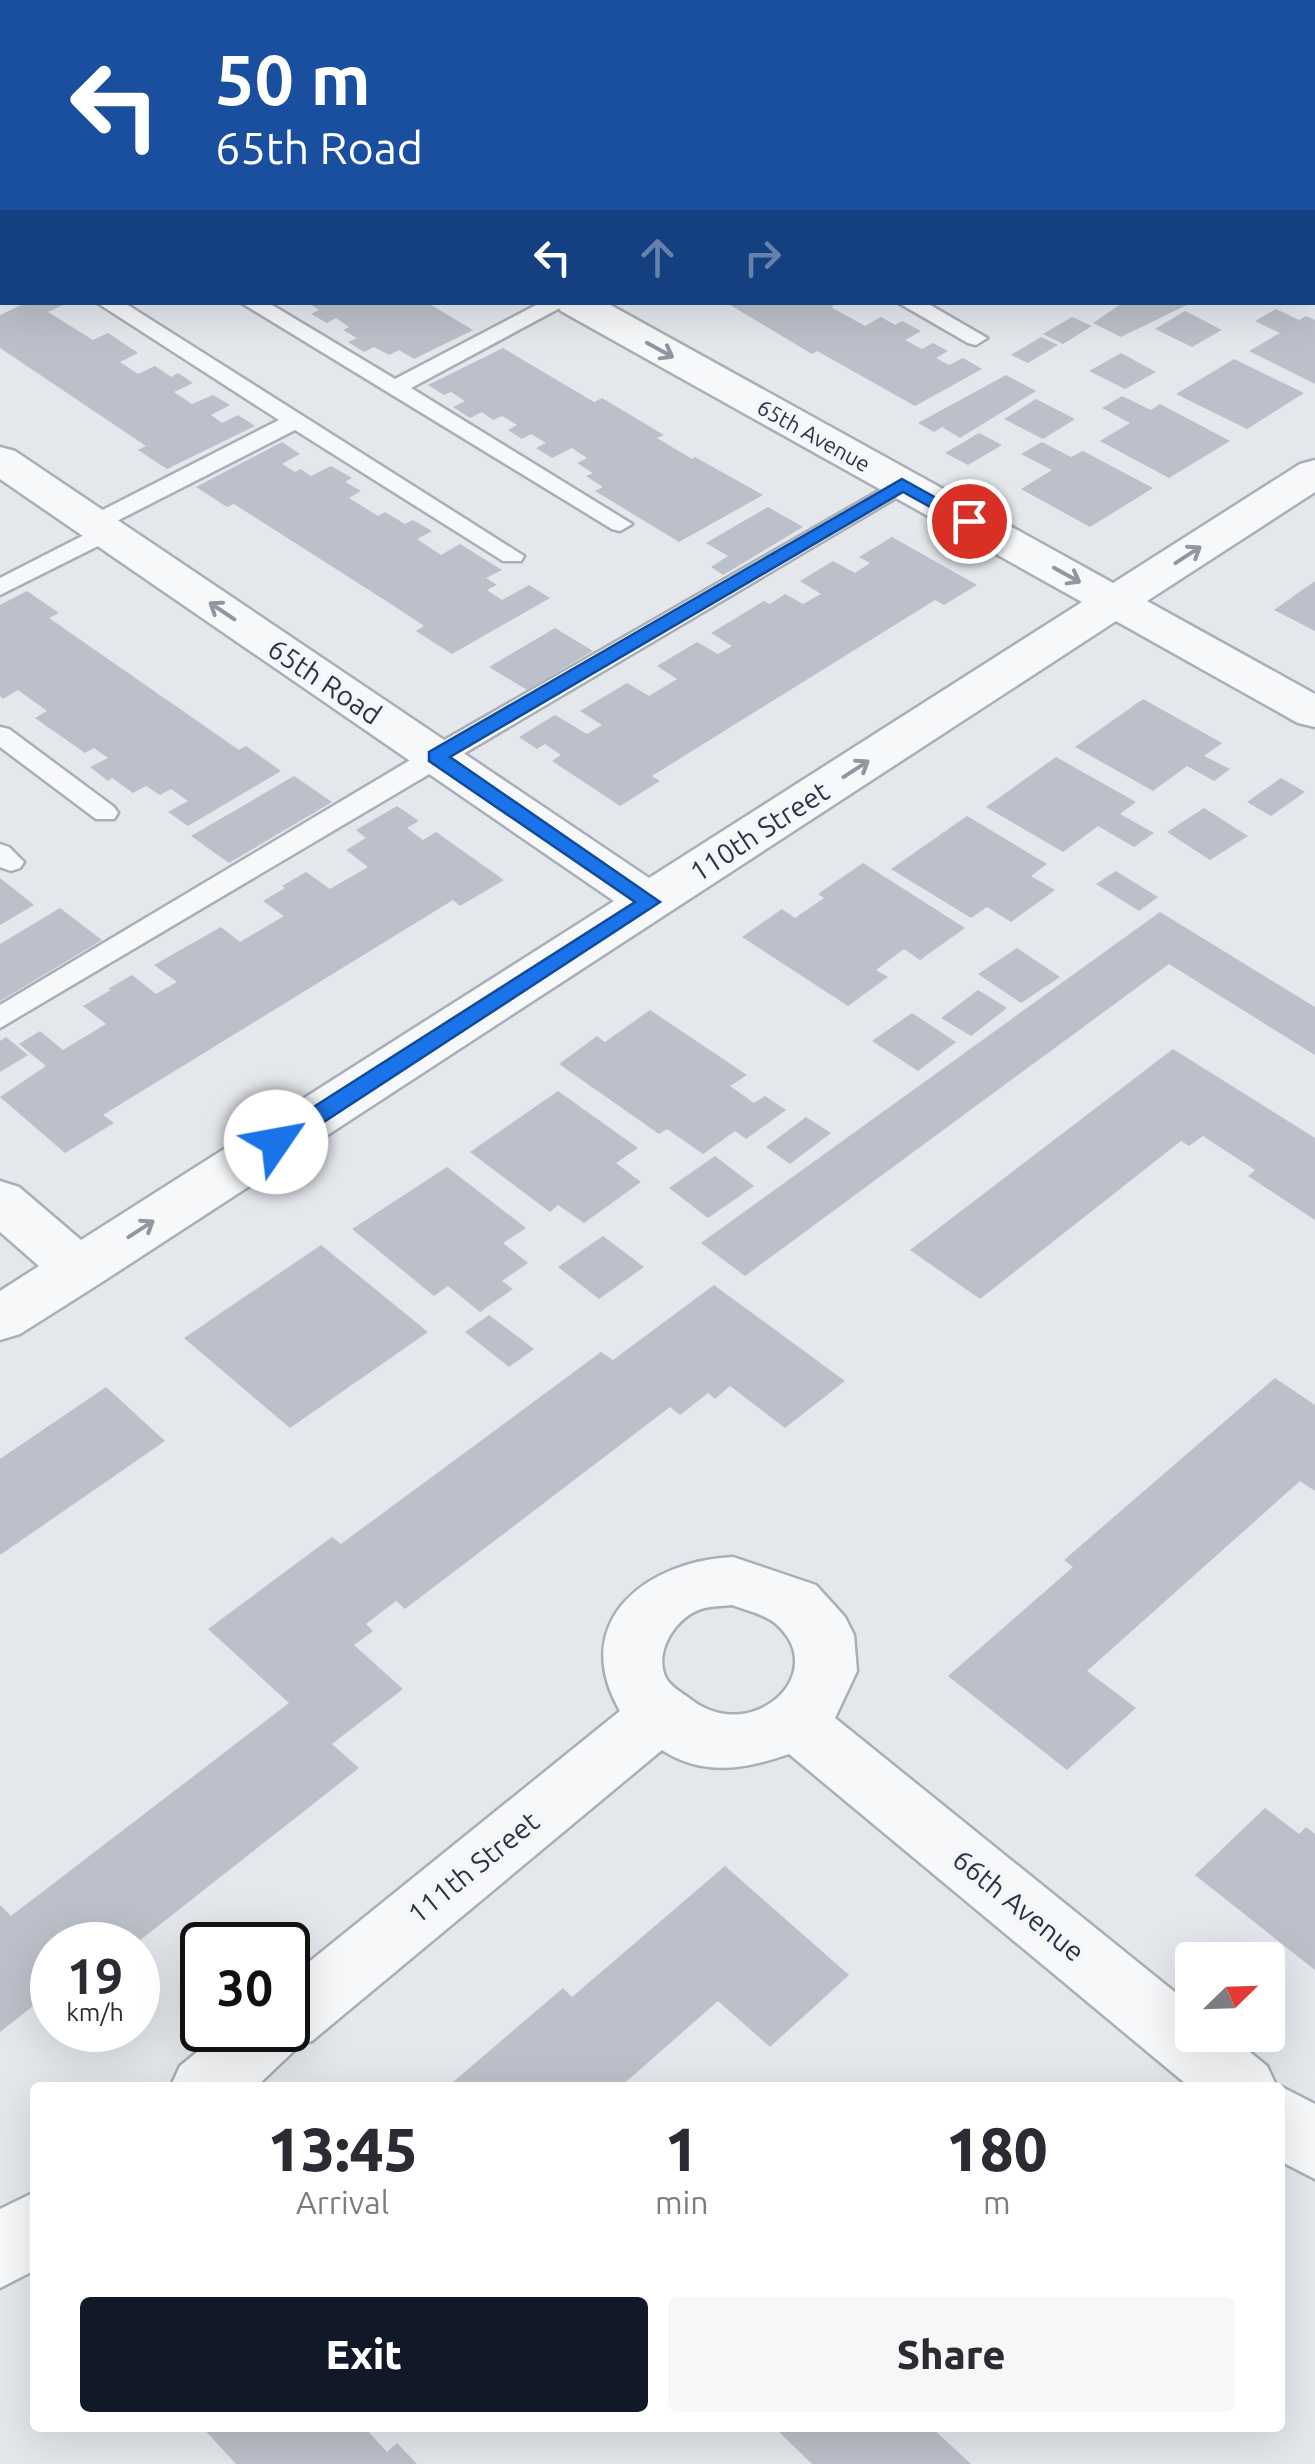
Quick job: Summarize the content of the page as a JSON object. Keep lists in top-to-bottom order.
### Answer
{
  "streets": {
    "street": [
      "65th Avenue",
      "65th Road",
      "110th Street",
      "111th Street",
      "66th Avenue"
    ]
  },
  "crossings": [
    ["65th Avenue", "110th Street"],
    ["65th Road", "110th Street"],
    ["111th Street", "66th Avenue"]
  ],
  "one_way": ["65th Avenue", "65th Road", "110th Street"],
  "north": "top right",
  "page": {
    "turn": ["50 m", "65th Road"],
    "speed": "19 km/h",
    "limit": "30",
    "eta": [
      "13:45",
      "Arrival",
      "1",
      "min",
      "180",
      "m"
    ],
    "buttons": ["Exit", "Share"]
  }
}
